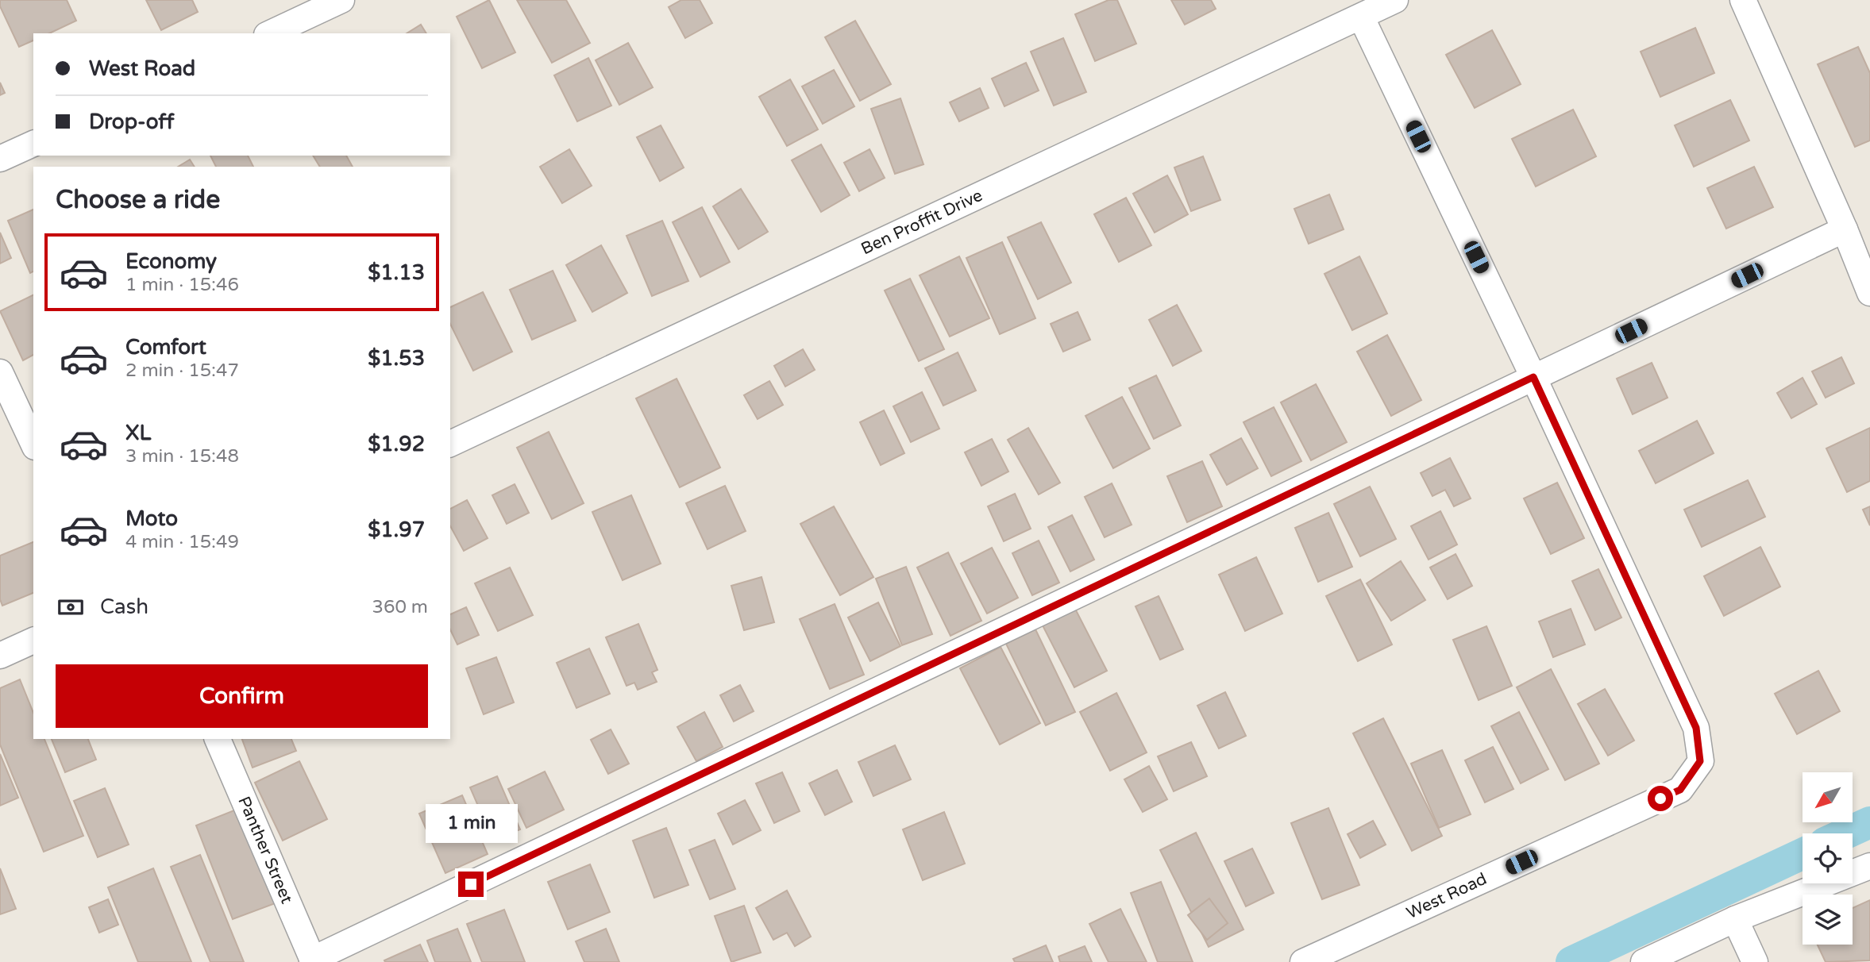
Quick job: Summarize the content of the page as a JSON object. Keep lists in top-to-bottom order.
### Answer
{
  "streets": {
    "street": ["Ben Proffit Drive", "Panther Street", "West Road"]
  },
  "north": "bottom left",
  "page": {
    "banner": ["West Road", "Drop-off"],
    "heading": "Choose a ride",
    "list": [
      {
        "name": "Economy",
        "note": "1 min · 15:46",
        "value": "$1.13"
      },
      {
        "name": "Comfort",
        "note": "2 min · 15:47",
        "value": "$1.53"
      },
      {
        "name": "XL",
        "note": "3 min · 15:48",
        "value": "$1.92"
      },
      {
        "name": "Moto",
        "note": "4 min · 15:49",
        "value": "$1.97"
      }
    ],
    "pay": ["Cash", "360 m"],
    "buttons": "Confirm",
    "bubble": "1 min"
  }
}
